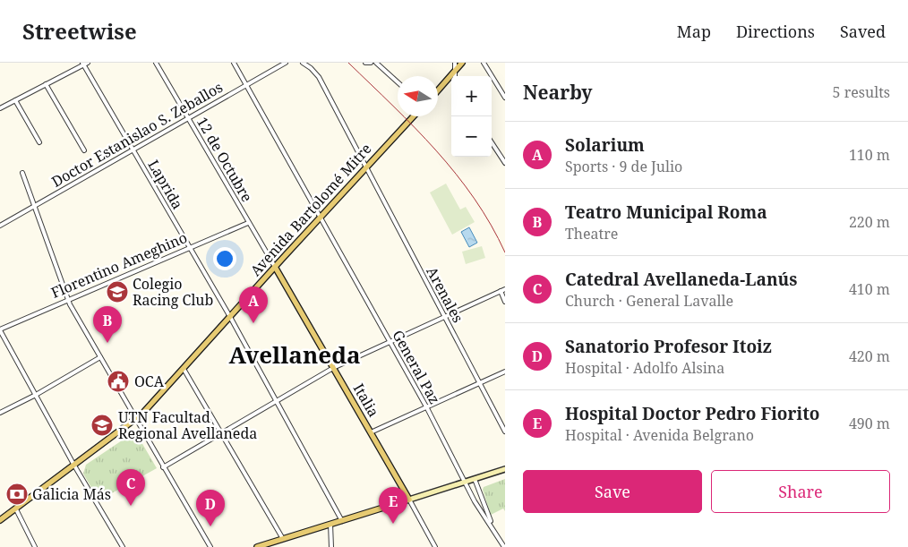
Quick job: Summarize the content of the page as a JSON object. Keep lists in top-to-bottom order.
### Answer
{
  "streets": {
    "main road": ["Avenida Bartolomé Mitre", "Italia"],
    "street": [
      "Doctor Estanislao S. Zeballos",
      "12 de Octubre",
      "Laprida",
      "Florentino Ameghino",
      "Arenales",
      "General Paz"
    ]
  },
  "crossings": [
    ["Doctor Estanislao S. Zeballos", "12 de Octubre"],
    ["Doctor Estanislao S. Zeballos", "Laprida"],
    ["Doctor Estanislao S. Zeballos", "General Paz"],
    ["12 de Octubre", "Avenida Bartolomé Mitre"],
    ["12 de Octubre", "Florentino Ameghino"],
    ["12 de Octubre", "Italia"],
    ["Laprida", "Avenida Bartolomé Mitre"],
    ["Laprida", "Florentino Ameghino"],
    ["Avenida Bartolomé Mitre", "Arenales"],
    ["Avenida Bartolomé Mitre", "General Paz"],
    ["Avenida Bartolomé Mitre", "Italia"]
  ],
  "districts": ["Avellaneda"],
  "places": {
    "school or university": ["Colegio Racing Club", "UTN Facultad Regional Avellaneda"],
    "public building": ["OCA"],
    "bank": ["Galicia Más"]
  },
  "north": "left",
  "page": {
    "header": "Streetwise",
    "nav": ["Map", "Directions", "Saved"],
    "heading": ["Nearby", "5 results"],
    "map_buttons": ["+", "−"],
    "list": [
      {
        "mark": "A",
        "name": "Solarium",
        "note": "Sports · 9 de Julio",
        "value": "110 m"
      },
      {
        "mark": "B",
        "name": "Teatro Municipal Roma",
        "note": "Theatre",
        "value": "220 m"
      },
      {
        "mark": "C",
        "name": "Catedral Avellaneda-Lanús",
        "note": "Church · General Lavalle",
        "value": "410 m"
      },
      {
        "mark": "D",
        "name": "Sanatorio Profesor Itoiz",
        "note": "Hospital · Adolfo Alsina",
        "value": "420 m"
      },
      {
        "mark": "E",
        "name": "Hospital Doctor Pedro Fiorito",
        "note": "Hospital · Avenida Belgrano",
        "value": "490 m"
      }
    ],
    "pins": [
      "A",
      "B",
      "C",
      "E",
      "D"
    ],
    "buttons": ["Save", "Share"]
  }
}
